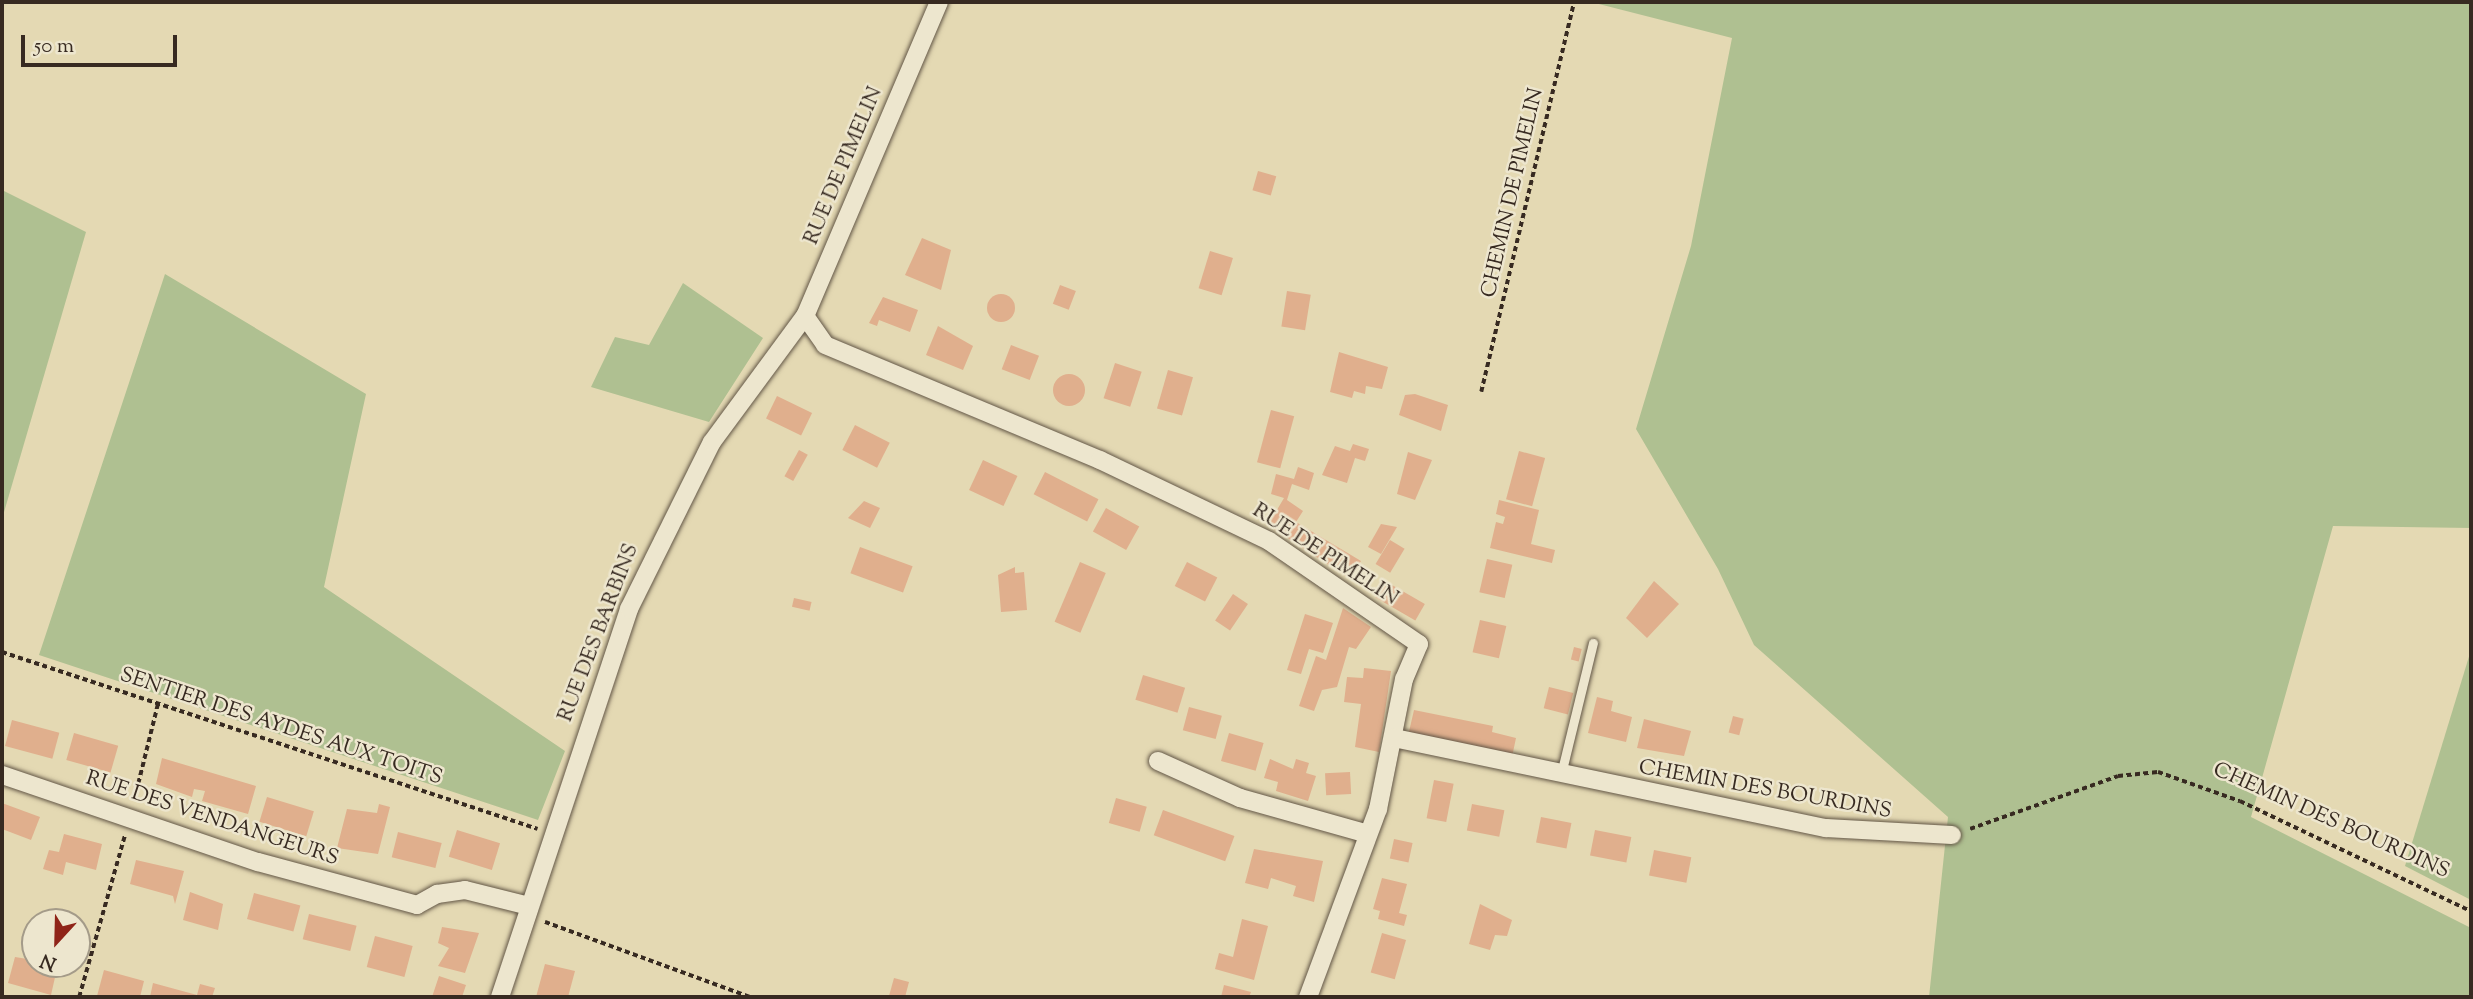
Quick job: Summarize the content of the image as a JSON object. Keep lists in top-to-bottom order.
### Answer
{
  "streets": {
    "street": [
      "RUE DE PIMELIN",
      "RUE DES BARBINS",
      "CHEMIN DES BOURDINS",
      "RUE DES VENDANGEURS"
    ],
    "path": ["CHEMIN DE PIMELIN", "SENTIER DES AYDES AUX TOITS"]
  },
  "crossings": [
    ["RUE DE PIMELIN", "RUE DES BARBINS"],
    ["RUE DE PIMELIN", "CHEMIN DES BOURDINS"],
    ["RUE DES BARBINS", "SENTIER DES AYDES AUX TOITS"],
    ["RUE DES BARBINS", "RUE DES VENDANGEURS"]
  ],
  "scale_bar": "50 m",
  "north": "bottom"
}
